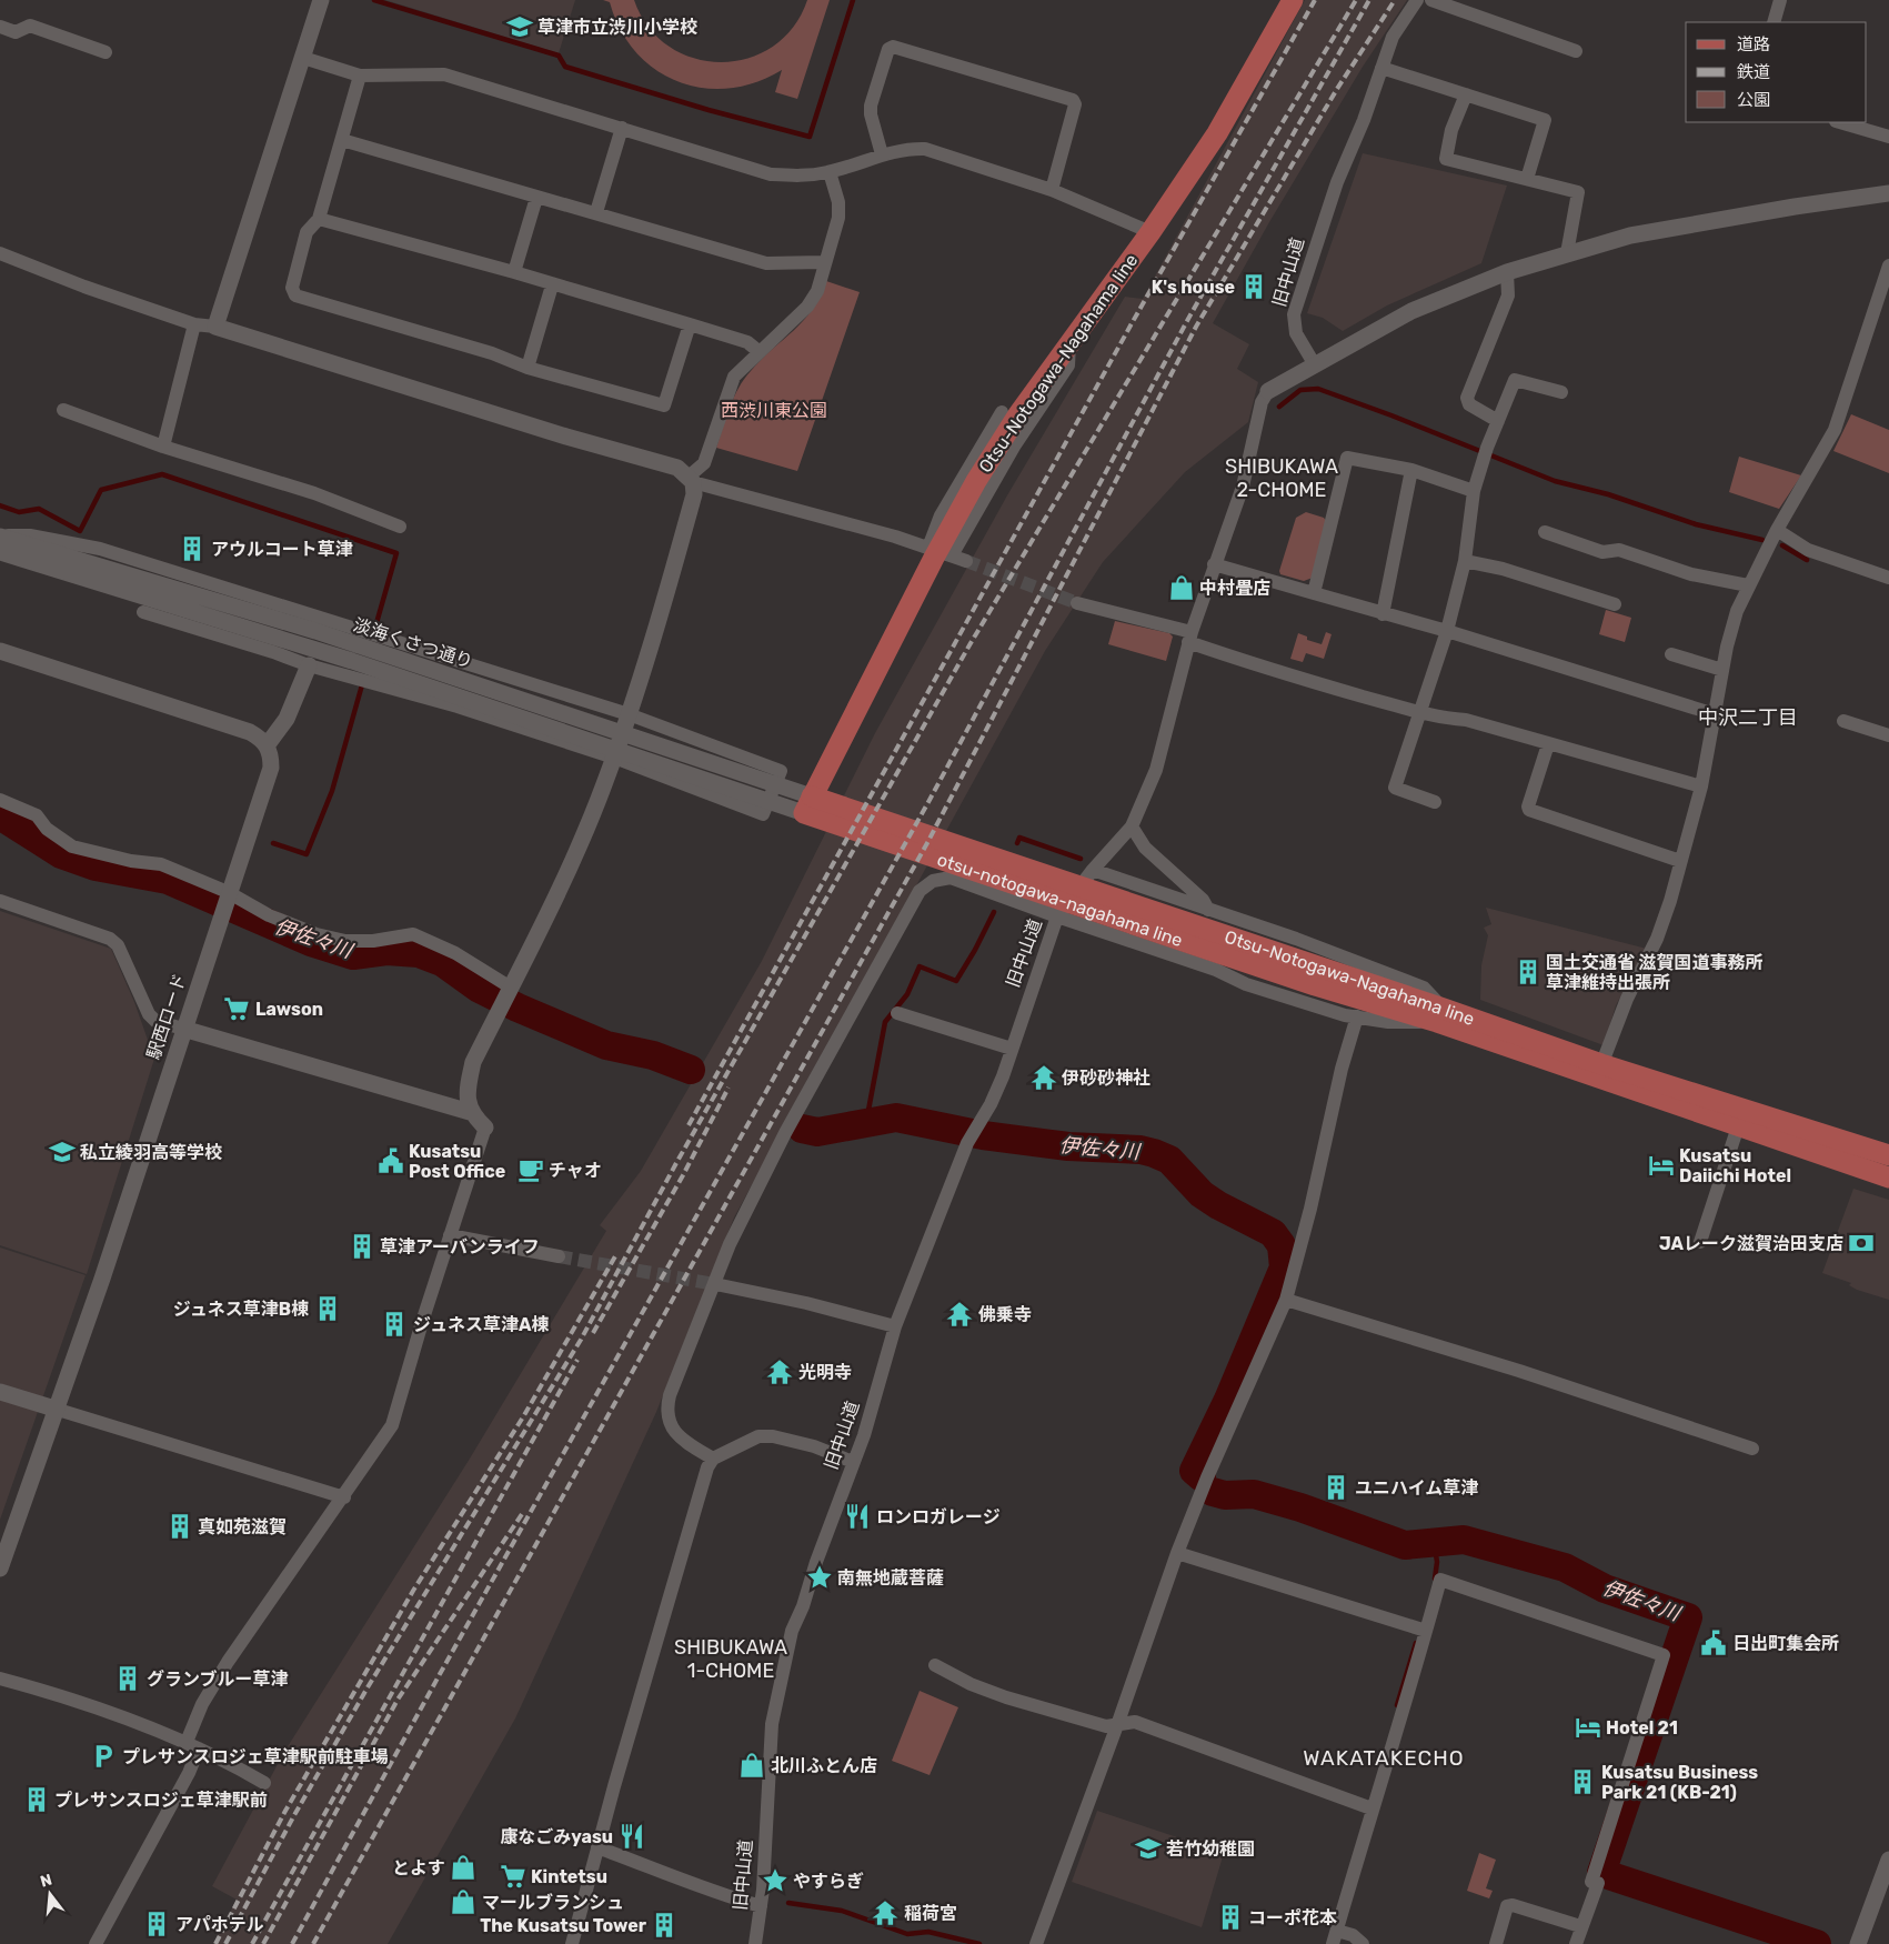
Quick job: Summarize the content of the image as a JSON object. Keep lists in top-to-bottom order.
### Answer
{
  "streets": {
    "main road": ["Otsu-Notogawa-Nagahama line", "otsu-notogawa-nagahama line"],
    "street": ["旧中山道", "淡海くさつ通り", "駅西ロード"]
  },
  "crossings": [
    ["Otsu-Notogawa-Nagahama line", "淡海くさつ通り"],
    ["Otsu-Notogawa-Nagahama line", "otsu-notogawa-nagahama line"],
    ["淡海くさつ通り", "otsu-notogawa-nagahama line"]
  ],
  "districts": [
    "SHIBUKAWA 2-CHOME",
    "中沢二丁目",
    "SHIBUKAWA 1-CHOME",
    "WAKATAKECHO"
  ],
  "water": ["伊佐々川"],
  "parks": ["西渋川東公園"],
  "places": {
    "school or university": ["草津市立渋川小学校", "私立綾羽高等学校", "若竹幼稚園"],
    "building": [
      "K's house",
      "アウルコート草津",
      "国土交通省 滋賀国道事務所 草津維持出張所",
      "草津アーバンライフ",
      "ジュネス草津B棟",
      "ジュネス草津A棟",
      "ユニハイム草津",
      "真如苑滋賀",
      "グランブルー草津",
      "Kusatsu Business Park 21 (KB-21)",
      "プレサンスロジェ草津駅前",
      "コーポ花本",
      "アパホテル",
      "The Kusatsu Tower"
    ],
    "shop": [
      "中村畳店",
      "北川ふとん店",
      "とよす",
      "マールブランシュ"
    ],
    "supermarket": ["Lawson", "Kintetsu"],
    "temple": [
      "伊砂砂神社",
      "佛乗寺",
      "光明寺",
      "稲荷宮"
    ],
    "public building": ["Kusatsu Post Office", "日出町集会所"],
    "hotel": ["Kusatsu Daiichi Hotel", "Hotel 21"],
    "cafe": ["チャオ"],
    "bank": ["JAレーク滋賀治田支店"],
    "restaurant": ["ロンロガレージ", "康なごみyasu"],
    "place": ["南無地蔵菩薩", "やすらぎ"],
    "parking": ["プレサンスロジェ草津駅前駐車場"]
  },
  "legend": ["道路", "鉄道", "公園"],
  "north": "top"
}
